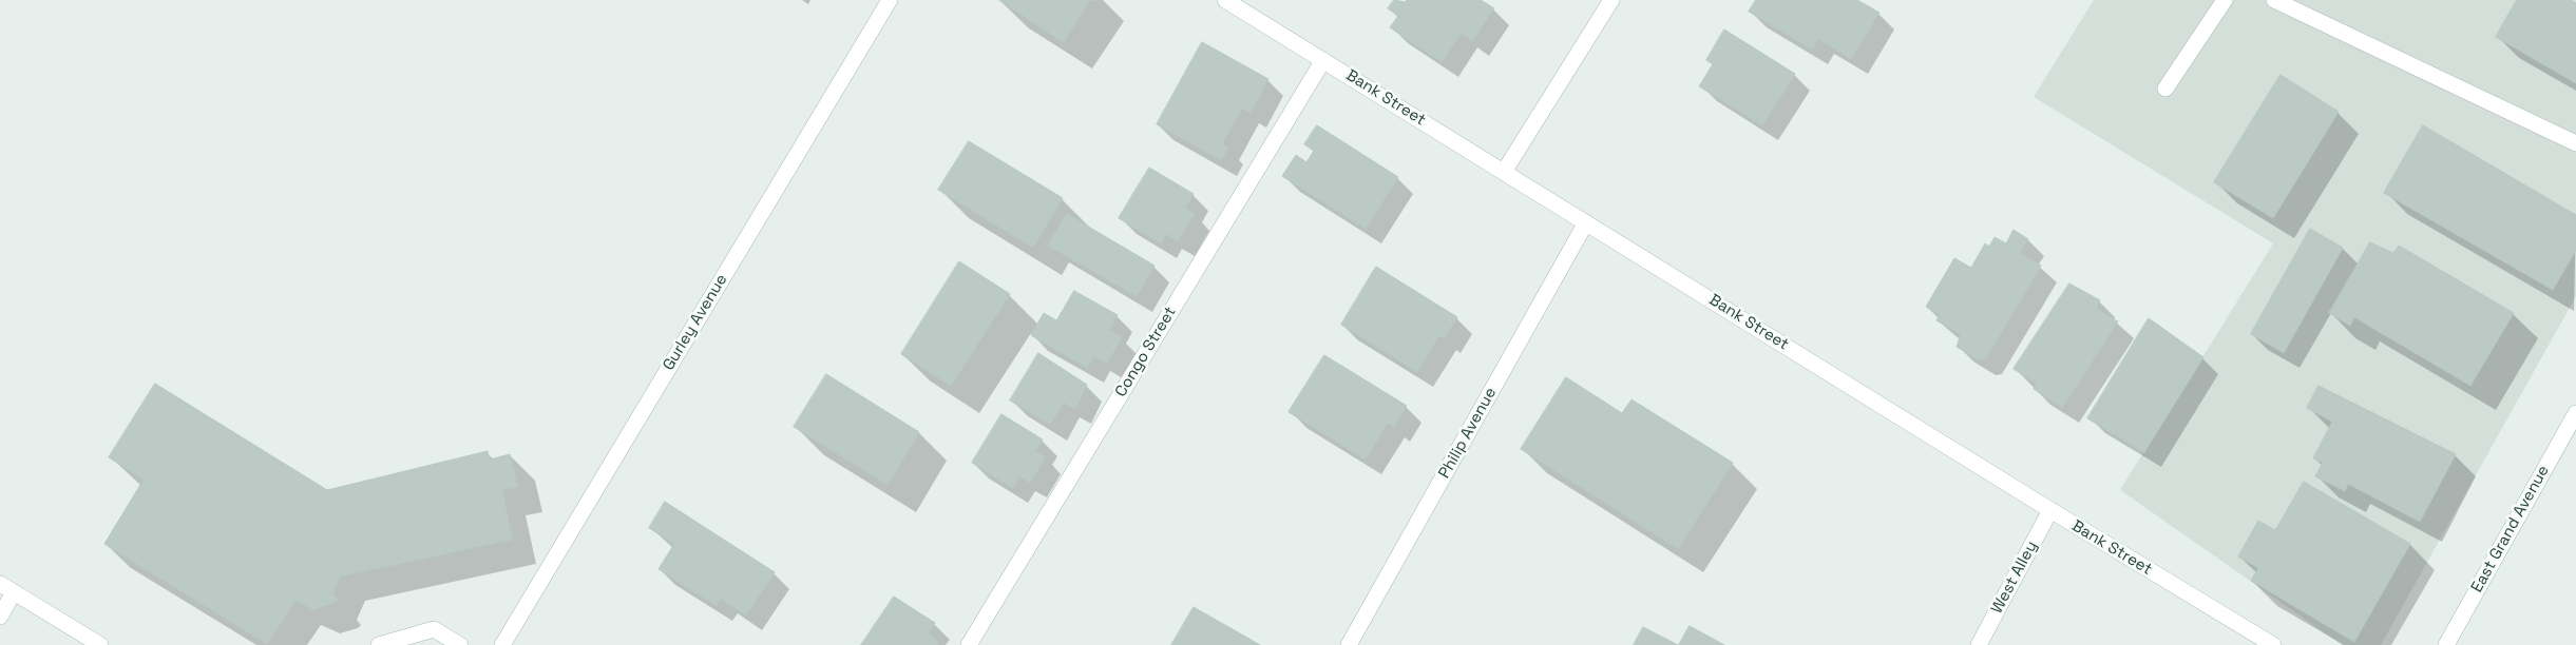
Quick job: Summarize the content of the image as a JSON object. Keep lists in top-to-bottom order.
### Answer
{
  "streets": {
    "street": [
      "Bank Street",
      "Gurley Avenue",
      "Congo Street",
      "Philip Avenue",
      "East Grand Avenue",
      "West Alley"
    ]
  },
  "crossings": [
    ["Bank Street", "Congo Street"],
    ["Bank Street", "Philip Avenue"],
    ["Bank Street", "West Alley"]
  ]
}
